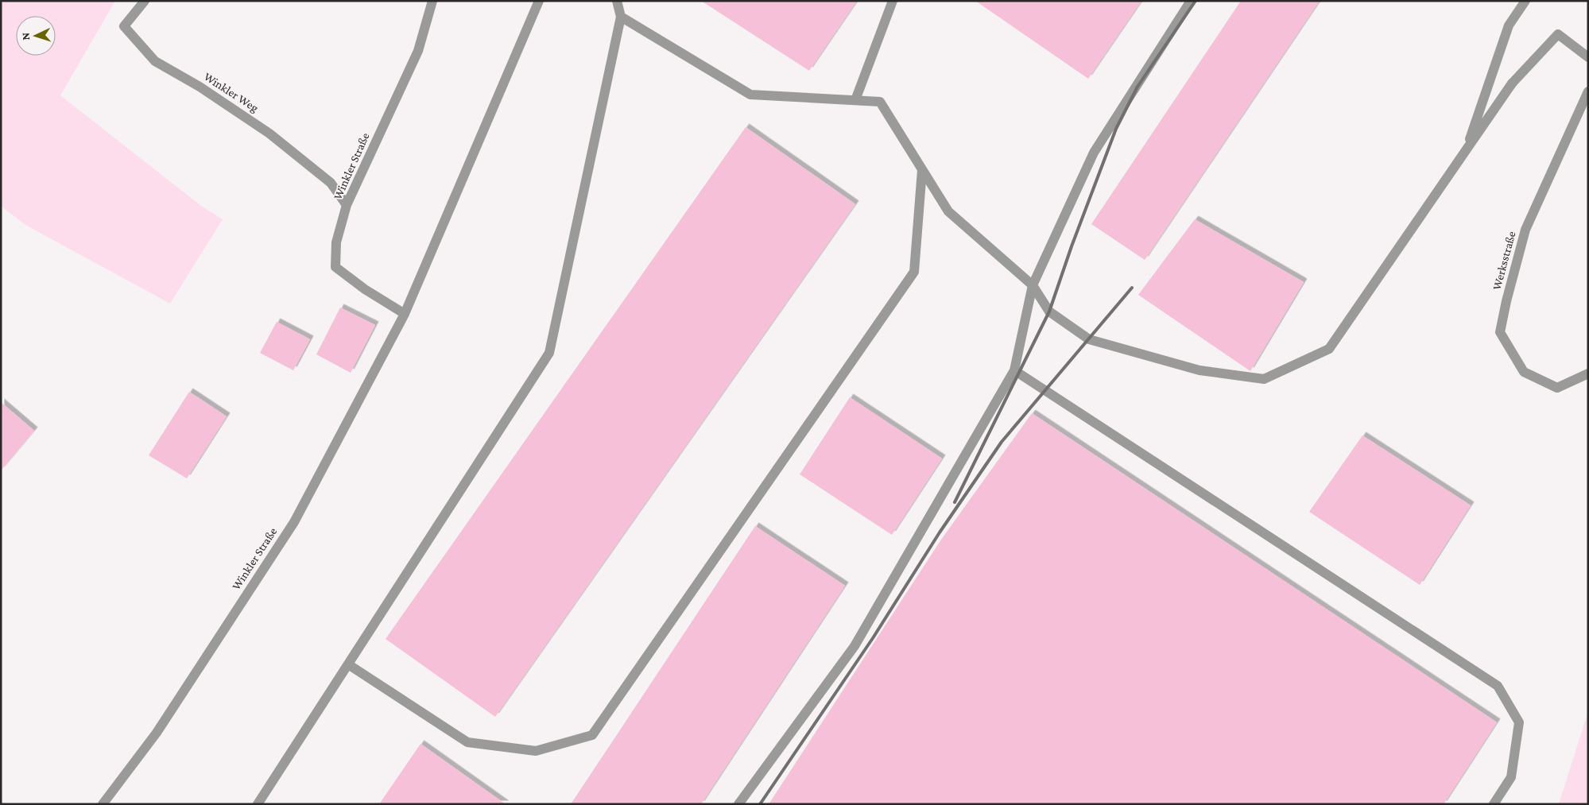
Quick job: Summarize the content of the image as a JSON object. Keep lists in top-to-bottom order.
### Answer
{
  "streets": {
    "street": ["Winkler Weg", "Winkler Straße", "Werksstraße"]
  },
  "crossings": [
    ["Winkler Weg", "Winkler Straße"]
  ],
  "north": "left"
}
